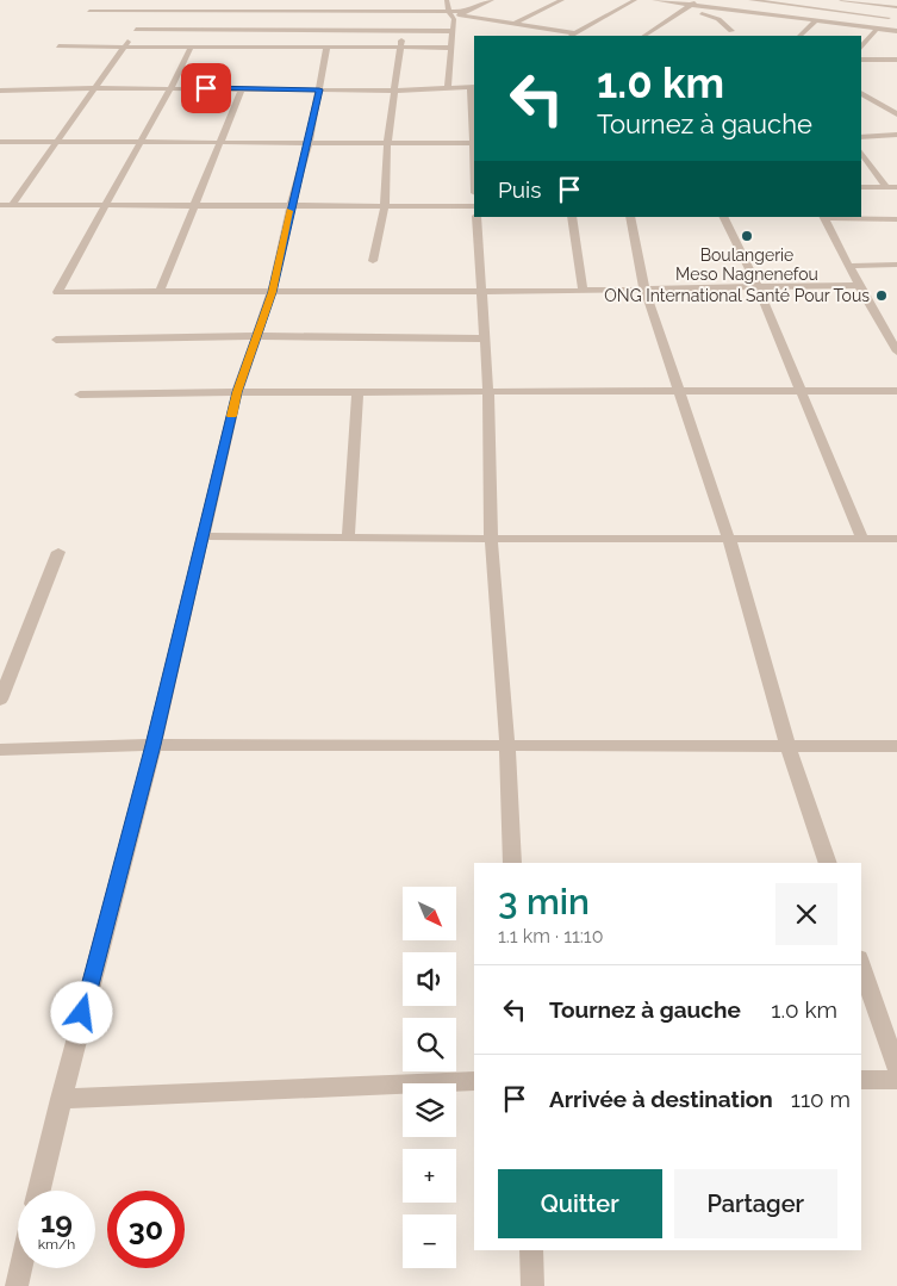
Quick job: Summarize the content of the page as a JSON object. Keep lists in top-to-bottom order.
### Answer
{
  "places": ["Boulangerie Meso Nagnenefou", "ONG International Santé Pour Tous"],
  "north": "bottom right",
  "page": {
    "turn": ["1.0 km", "Tournez à gauche"],
    "then": "Puis",
    "heading": ["3 min", "1.1 km · 11:10"],
    "map_buttons": ["+", "−"],
    "list": [
      {
        "name": "Tournez à gauche",
        "value": "1.0 km"
      },
      {
        "name": "Arrivée à destination",
        "value": "110 m"
      }
    ],
    "buttons": ["Quitter", "Partager"],
    "speed": "19 km/h",
    "limit": "30"
  }
}
